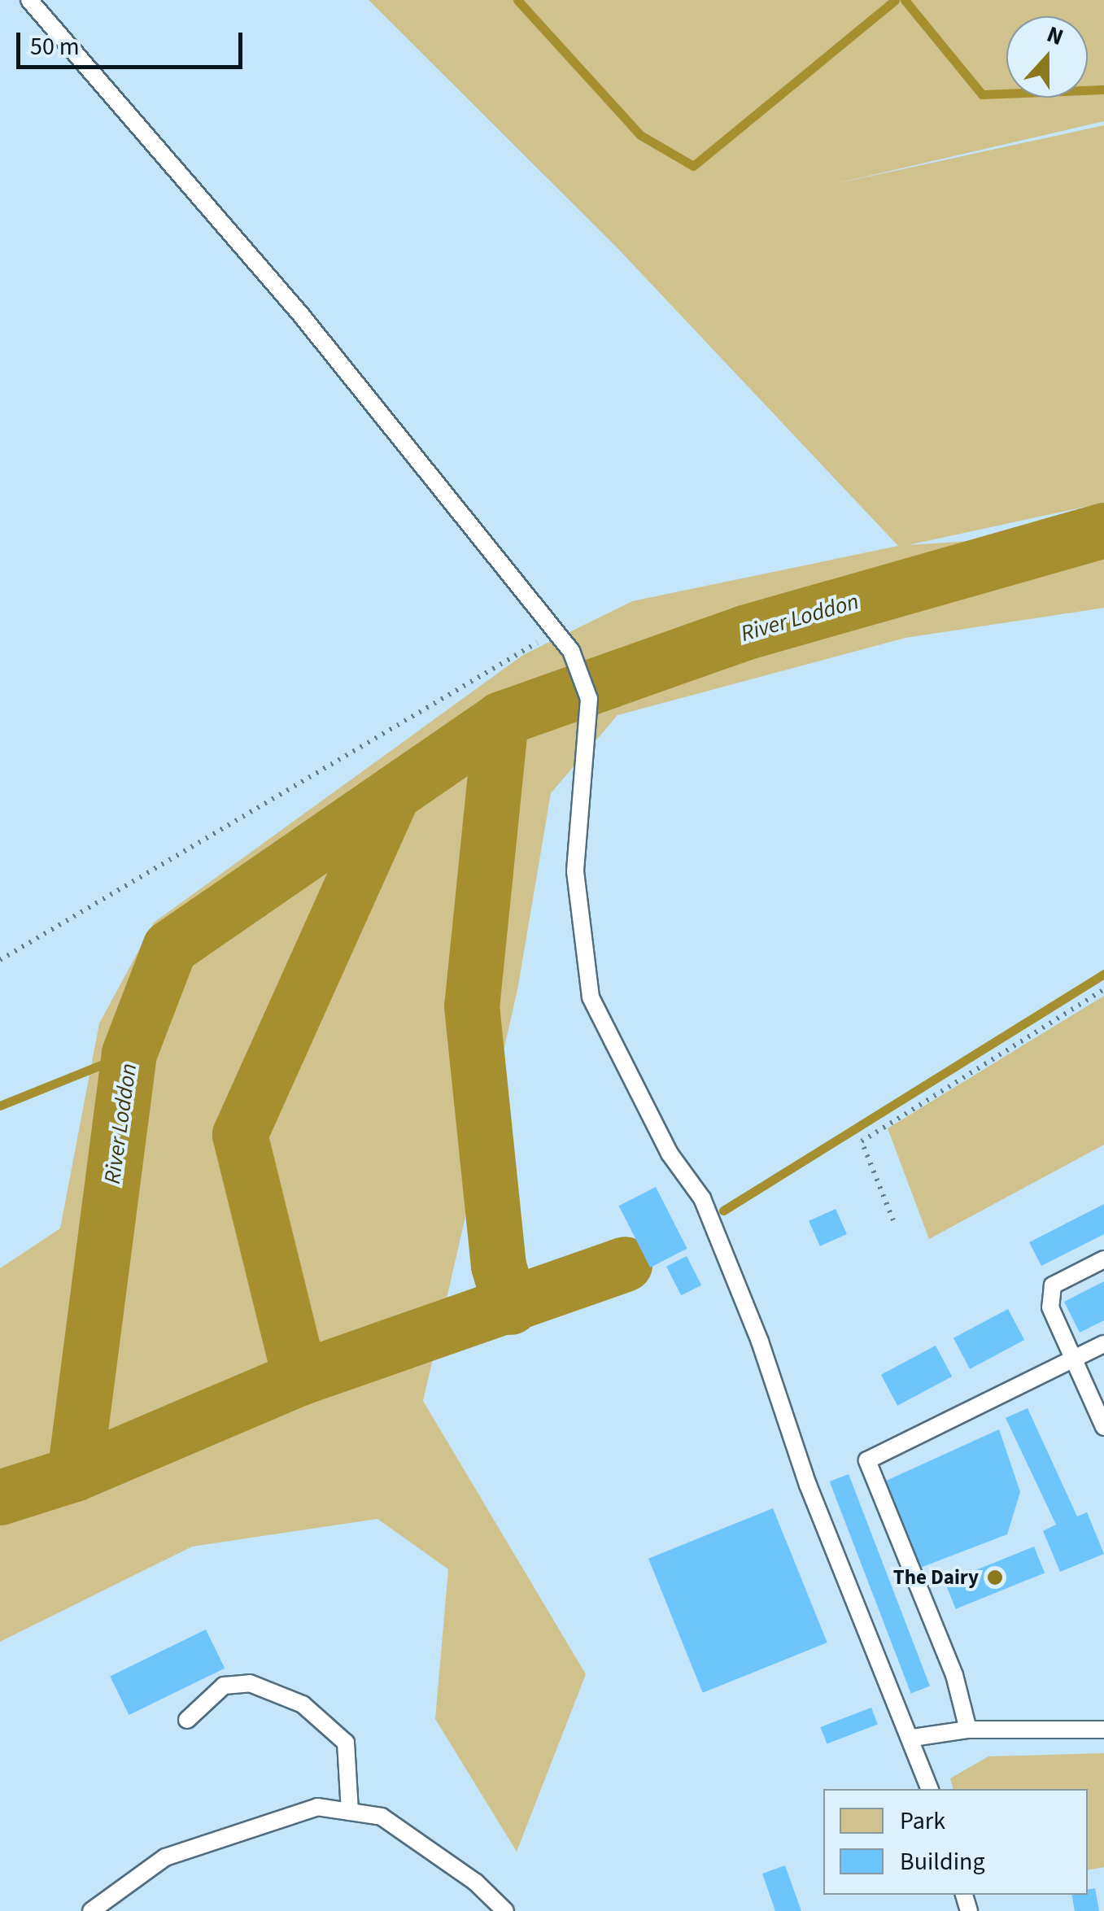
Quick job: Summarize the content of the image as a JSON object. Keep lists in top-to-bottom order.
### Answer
{
  "water": ["River Loddon"],
  "places": ["The Dairy"],
  "legend": ["Park", "Building"],
  "scale_bar": "50 m",
  "north": "top"
}
